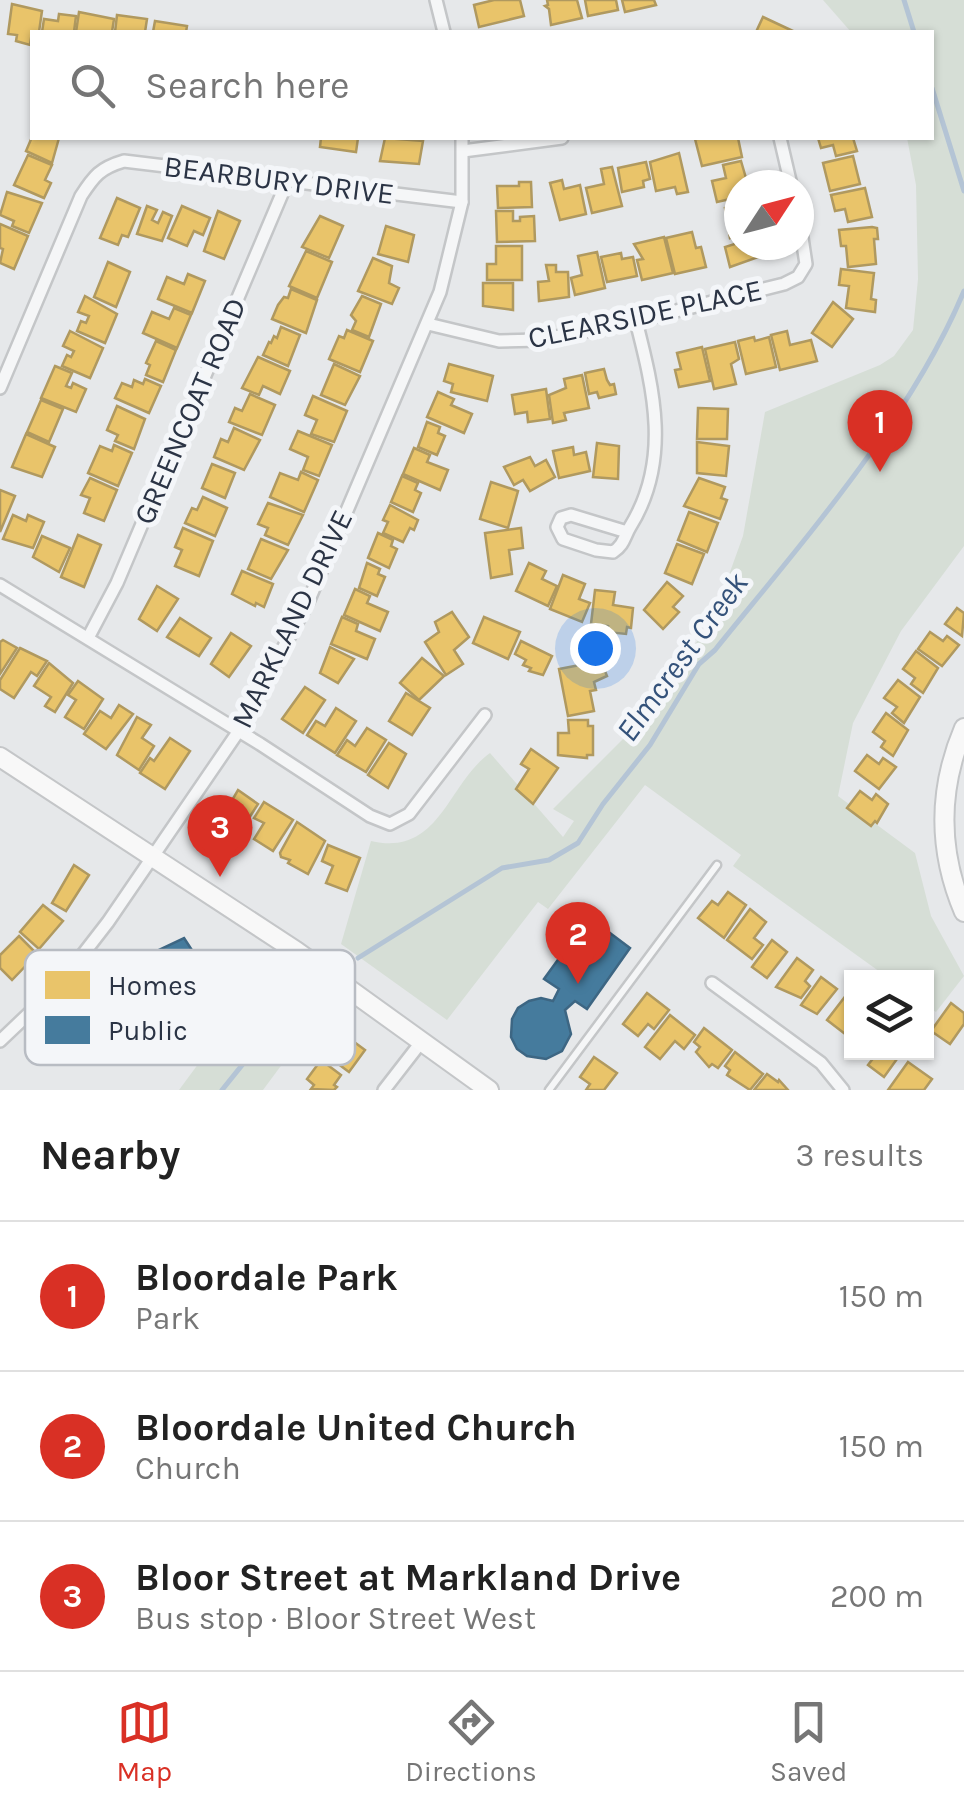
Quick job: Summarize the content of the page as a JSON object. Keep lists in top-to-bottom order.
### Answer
{
  "streets": {
    "street": [
      "BEARBURY DRIVE",
      "CLEARSIDE PLACE",
      "GREENCOAT ROAD",
      "MARKLAND DRIVE"
    ]
  },
  "crossings": [
    ["BEARBURY DRIVE", "GREENCOAT ROAD"],
    ["BEARBURY DRIVE", "MARKLAND DRIVE"],
    ["CLEARSIDE PLACE", "MARKLAND DRIVE"]
  ],
  "water": ["Elmcrest Creek"],
  "legend": ["Homes", "Public"],
  "north": "top right",
  "page": {
    "search": "Search here",
    "pins": ["1", "3", "2"],
    "heading": ["Nearby", "3 results"],
    "list": [
      {
        "mark": "1",
        "name": "Bloordale Park",
        "note": "Park",
        "value": "150 m"
      },
      {
        "mark": "2",
        "name": "Bloordale United Church",
        "note": "Church",
        "value": "150 m"
      },
      {
        "mark": "3",
        "name": "Bloor Street at Markland Drive",
        "note": "Bus stop · Bloor Street West",
        "value": "200 m"
      }
    ],
    "nav": ["Map", "Directions", "Saved"]
  }
}
